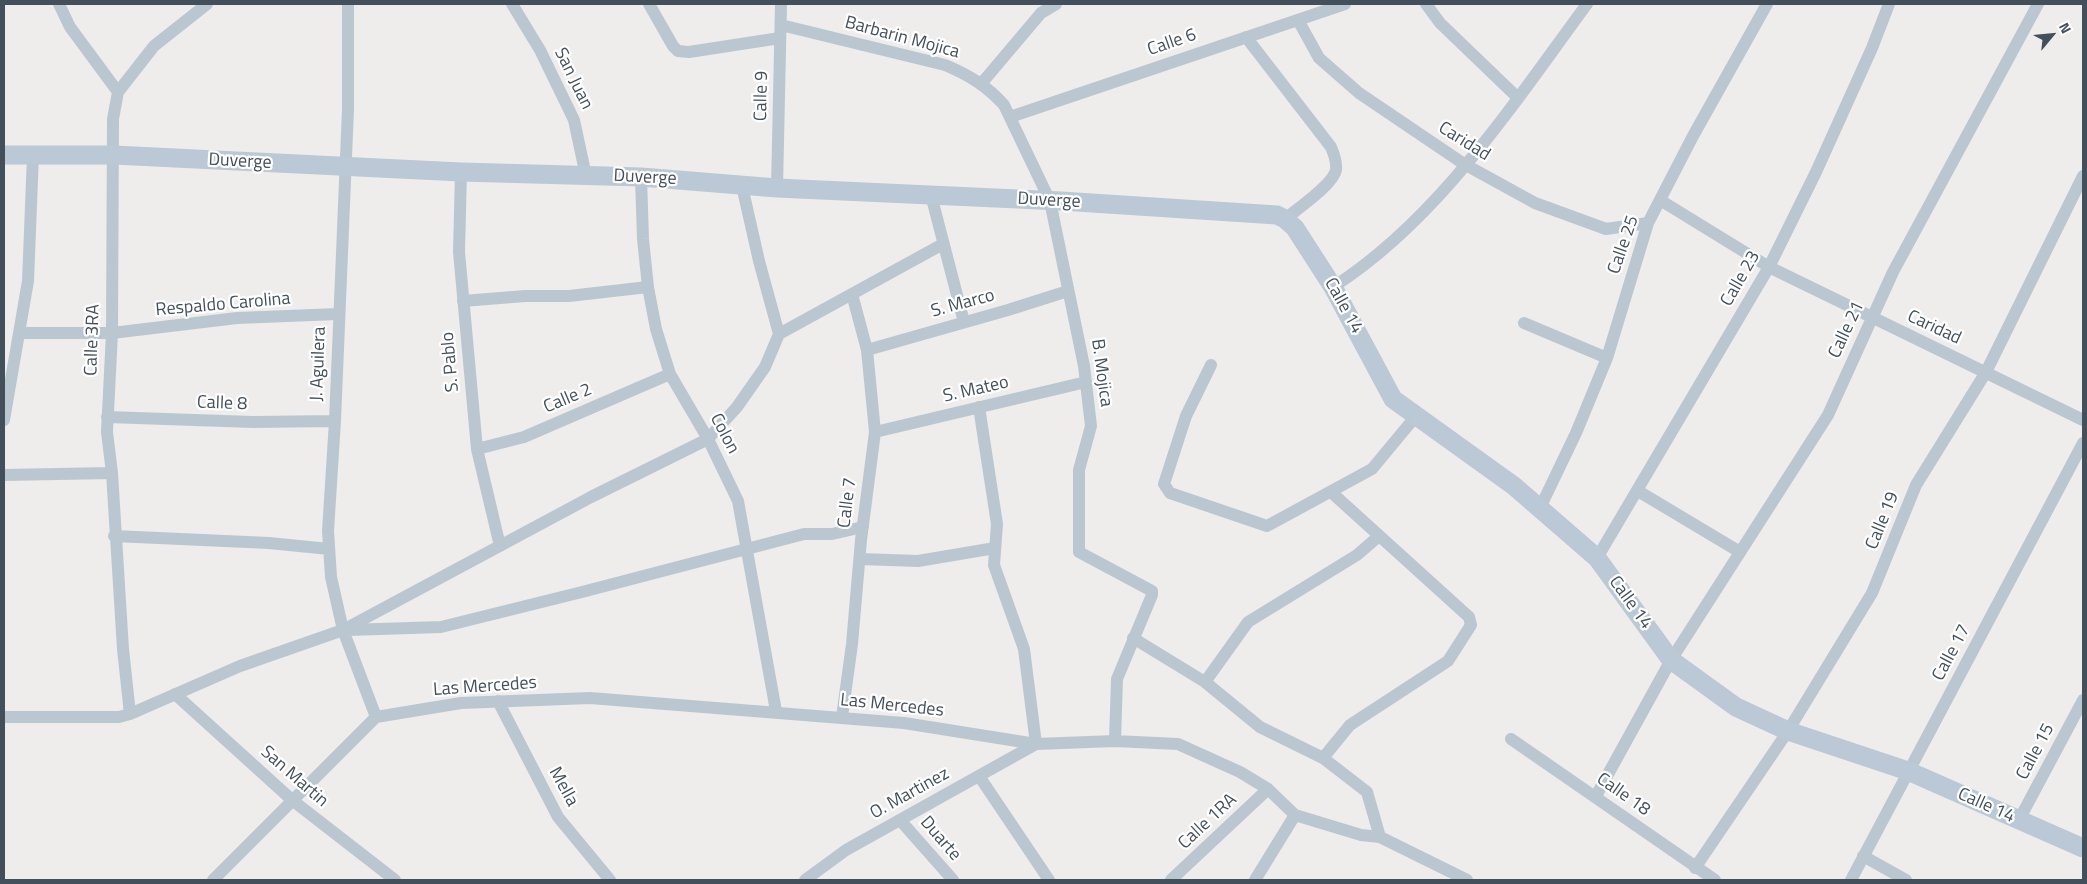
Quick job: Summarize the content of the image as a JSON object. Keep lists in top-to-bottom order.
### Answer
{
  "streets": {
    "street": [
      "Barbarin Mojica",
      "Calle 6",
      "San Juan",
      "Calle 9",
      "Caridad",
      "Duverge",
      "Calle 25",
      "Calle 23",
      "S. Marco",
      "Respaldo Carolina",
      "Calle 14",
      "Calle 21",
      "Calle 3RA",
      "S. Pablo",
      "J. Aguilera",
      "B. Mojica",
      "S. Mateo",
      "Calle 2",
      "Calle 8",
      "Colon",
      "Calle 7",
      "Calle 19",
      "Calle 17",
      "Las Mercedes",
      "Calle 15",
      "San Martin",
      "Mella",
      "O. Martinez",
      "Calle 18",
      "Calle 1RA",
      "Duarte"
    ]
  },
  "crossings": [
    ["Barbarin Mojica", "Calle 6"],
    ["Barbarin Mojica", "Calle 9"],
    ["Barbarin Mojica", "B. Mojica"],
    ["Calle 6", "Caridad"],
    ["Calle 6", "B. Mojica"],
    ["San Juan", "Duverge"],
    ["Calle 9", "Duverge"],
    ["Caridad", "Calle 25"],
    ["Caridad", "Calle 23"],
    ["Caridad", "Calle 21"],
    ["Caridad", "Calle 19"],
    ["Duverge", "Calle 14"],
    ["Duverge", "Calle 3RA"],
    ["Duverge", "S. Pablo"],
    ["Duverge", "J. Aguilera"],
    ["Duverge", "B. Mojica"],
    ["Duverge", "Colon"],
    ["Calle 25", "Calle 14"],
    ["Calle 23", "Calle 14"],
    ["S. Marco", "B. Mojica"],
    ["S. Marco", "Calle 7"],
    ["Respaldo Carolina", "Calle 3RA"],
    ["Respaldo Carolina", "J. Aguilera"],
    ["Calle 14", "Calle 21"],
    ["Calle 14", "Calle 19"],
    ["Calle 14", "Calle 17"],
    ["Calle 14", "Calle 15"],
    ["Calle 21", "Calle 18"],
    ["Calle 3RA", "Calle 8"],
    ["S. Pablo", "Calle 2"],
    ["J. Aguilera", "Calle 8"],
    ["J. Aguilera", "Las Mercedes"],
    ["B. Mojica", "S. Mateo"],
    ["S. Mateo", "Calle 7"],
    ["Calle 2", "Colon"],
    ["Colon", "Las Mercedes"],
    ["Calle 7", "Las Mercedes"],
    ["Calle 19", "Calle 18"],
    ["Las Mercedes", "Mella"],
    ["Las Mercedes", "O. Martinez"],
    ["Las Mercedes", "Calle 1RA"],
    ["O. Martinez", "Duarte"]
  ],
  "north": "top right"
}
